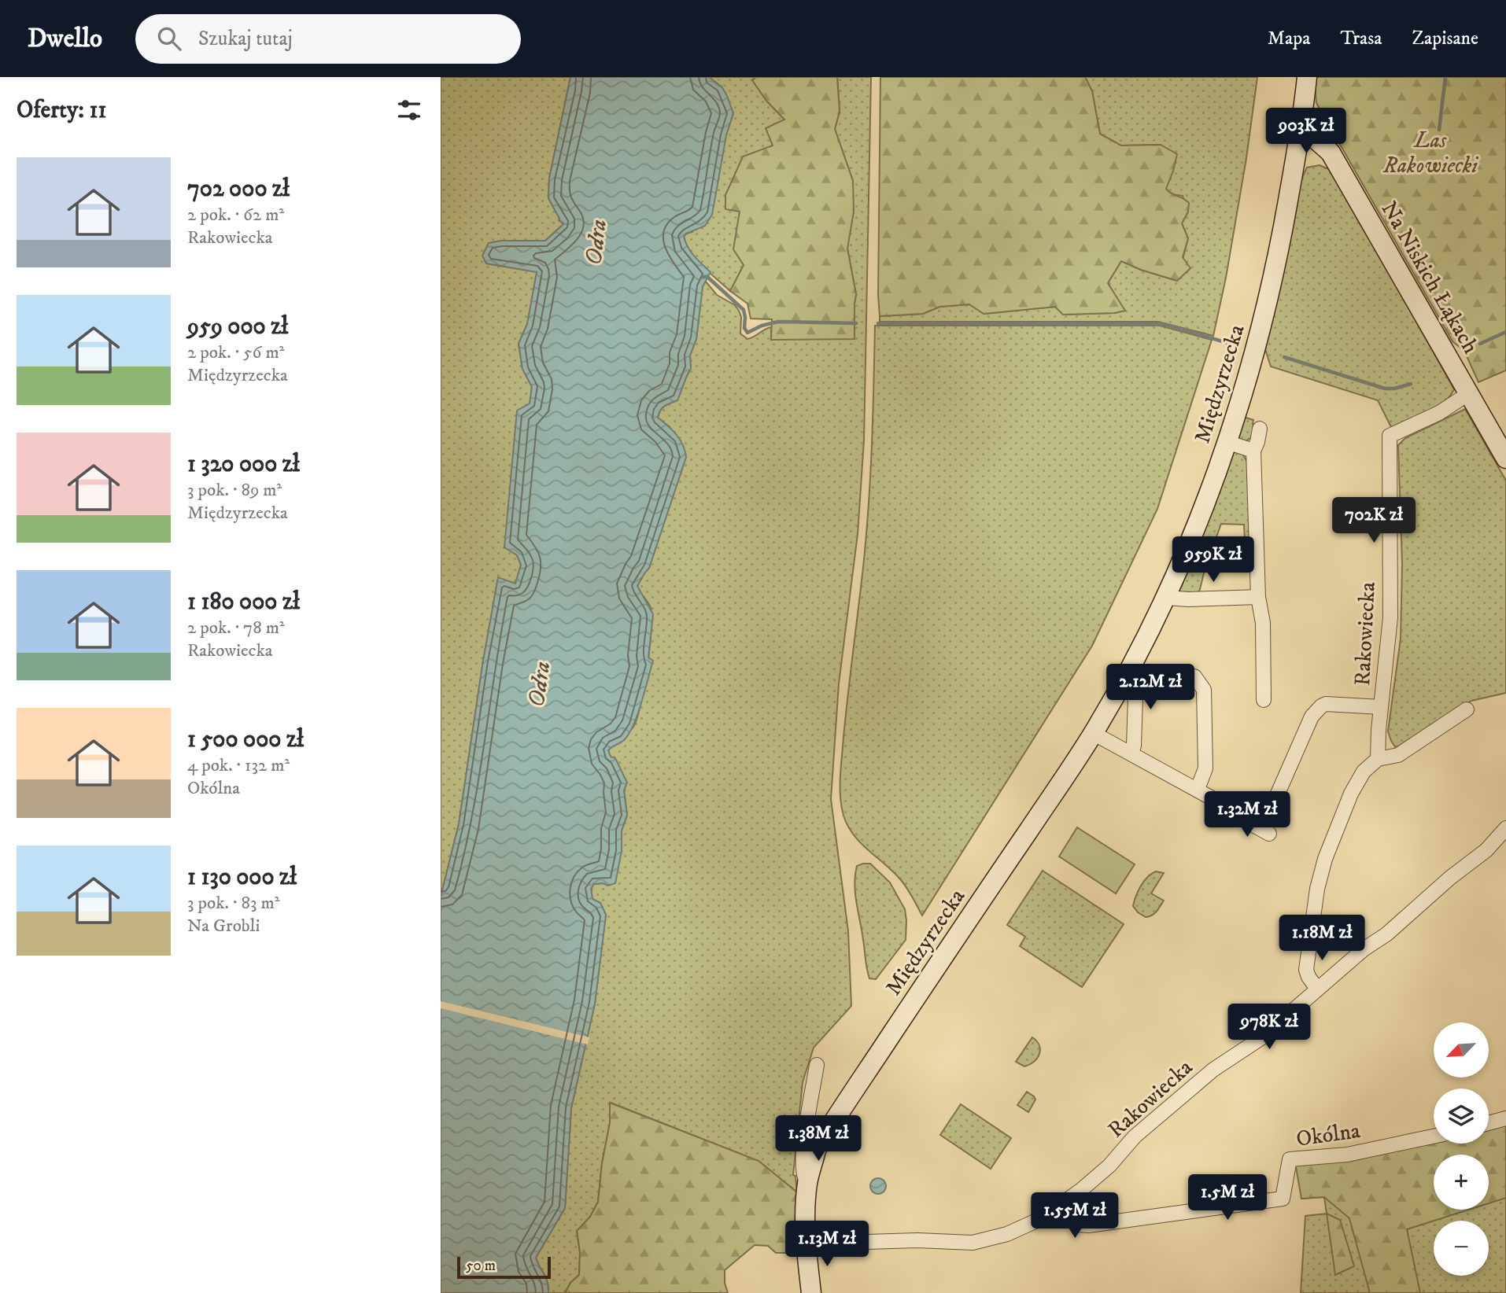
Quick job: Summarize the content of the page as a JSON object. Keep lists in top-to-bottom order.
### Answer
{
  "streets": {
    "street": [
      "Na Niskich Łąkach",
      "Międzyrzecka",
      "Rakowiecka",
      "Okólna"
    ]
  },
  "crossings": [
    ["Na Niskich Łąkach", "Międzyrzecka"],
    ["Na Niskich Łąkach", "Rakowiecka"],
    ["Międzyrzecka", "Rakowiecka"],
    ["Rakowiecka", "Okólna"]
  ],
  "water": ["Odra"],
  "parks": ["Las Rakowiecki"],
  "scale_bar": "50 m",
  "north": "bottom left",
  "page": {
    "header": "Dwello",
    "search": "Szukaj tutaj",
    "nav": ["Mapa", "Trasa", "Zapisane"],
    "heading": "Oferty: 11",
    "price": [
      "903K zł",
      "702K zł",
      "959K zł",
      "2.12M zł",
      "1.32M zł",
      "1.18M zł",
      "978K zł",
      "1.38M zł",
      "1.5M zł",
      "1.55M zł",
      "1.13M zł"
    ],
    "list": [
      {
        "name": "702 000 zł",
        "note": "2 pok. · 62 m² · Rakowiecka"
      },
      {
        "name": "959 000 zł",
        "note": "2 pok. · 56 m² · Międzyrzecka"
      },
      {
        "name": "1 320 000 zł",
        "note": "3 pok. · 89 m² · Międzyrzecka"
      },
      {
        "name": "1 180 000 zł",
        "note": "2 pok. · 78 m² · Rakowiecka"
      },
      {
        "name": "1 500 000 zł",
        "note": "4 pok. · 132 m² · Okólna"
      },
      {
        "name": "1 130 000 zł",
        "note": "3 pok. · 83 m² · Na Grobli"
      }
    ],
    "map_buttons": ["+", "−"],
    "scale": "50 m"
  }
}
